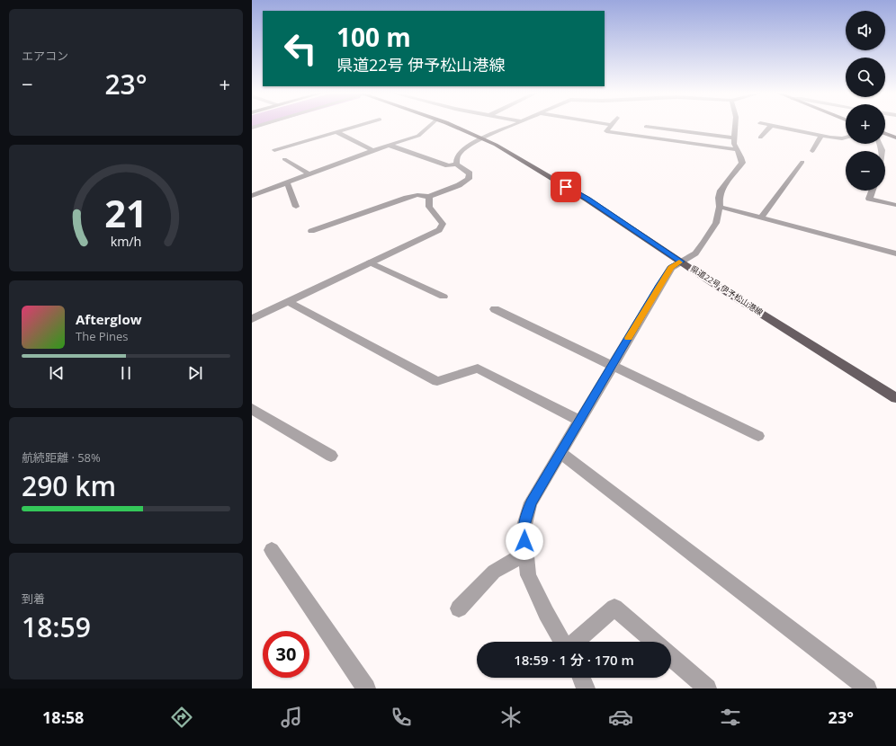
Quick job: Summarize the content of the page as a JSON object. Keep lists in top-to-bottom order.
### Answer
{
  "streets": {
    "main road": ["県道22号 伊予松山港線"]
  },
  "page": {
    "tile": [
      "エアコン",
      ["航続距離 · 58%", "290 km"],
      ["到着", "18:59"]
    ],
    "map_buttons": ["+", "−"],
    "turn": ["100 m", "県道22号 伊予松山港線"],
    "heat": ["−", "23°", "+"],
    "song": ["Afterglow", "The Pines"],
    "limit": "30",
    "trip": "18:59 · 1 分 · 170 m",
    "tabs": ["18:58", "23°"],
    "gauge": ["21", "km/h"]
  }
}
